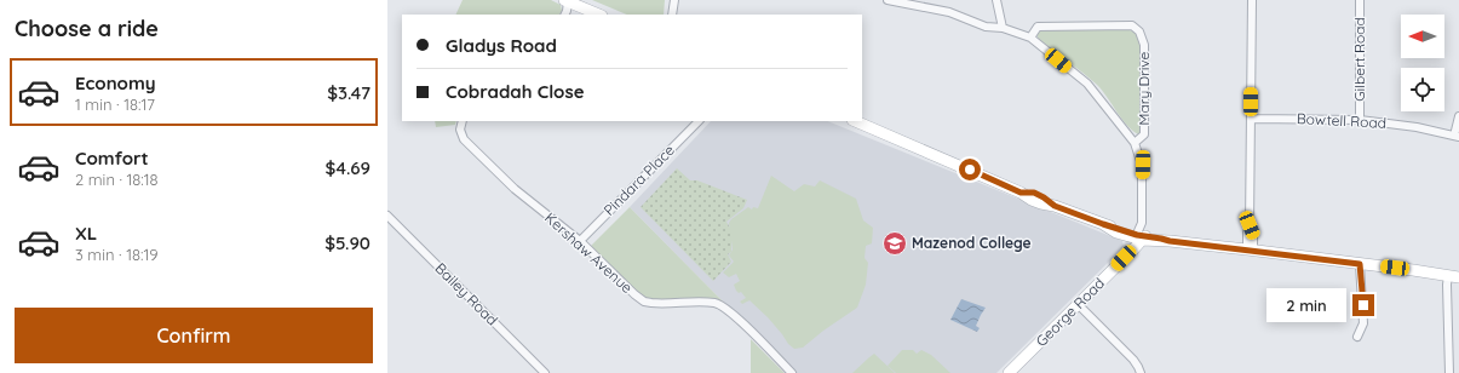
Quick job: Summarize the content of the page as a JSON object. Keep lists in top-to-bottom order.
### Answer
{
  "streets": {
    "street": [
      "Gilbert Road",
      "Mary Drive",
      "Bowtell Road",
      "Pindara Place",
      "Kershaw Avenue",
      "Bailey Road",
      "George Road"
    ]
  },
  "crossings": [
    ["Gilbert Road", "Bowtell Road"],
    ["Pindara Place", "Kershaw Avenue"]
  ],
  "places": {
    "school or university": ["Mazenod College"]
  },
  "north": "left",
  "page": {
    "heading": "Choose a ride",
    "banner": ["Gladys Road", "Cobradah Close"],
    "list": [
      {
        "name": "Economy",
        "note": "1 min · 18:17",
        "value": "$3.47"
      },
      {
        "name": "Comfort",
        "note": "2 min · 18:18",
        "value": "$4.69"
      },
      {
        "name": "XL",
        "note": "3 min · 18:19",
        "value": "$5.90"
      }
    ],
    "bubble": "2 min",
    "buttons": "Confirm"
  }
}
